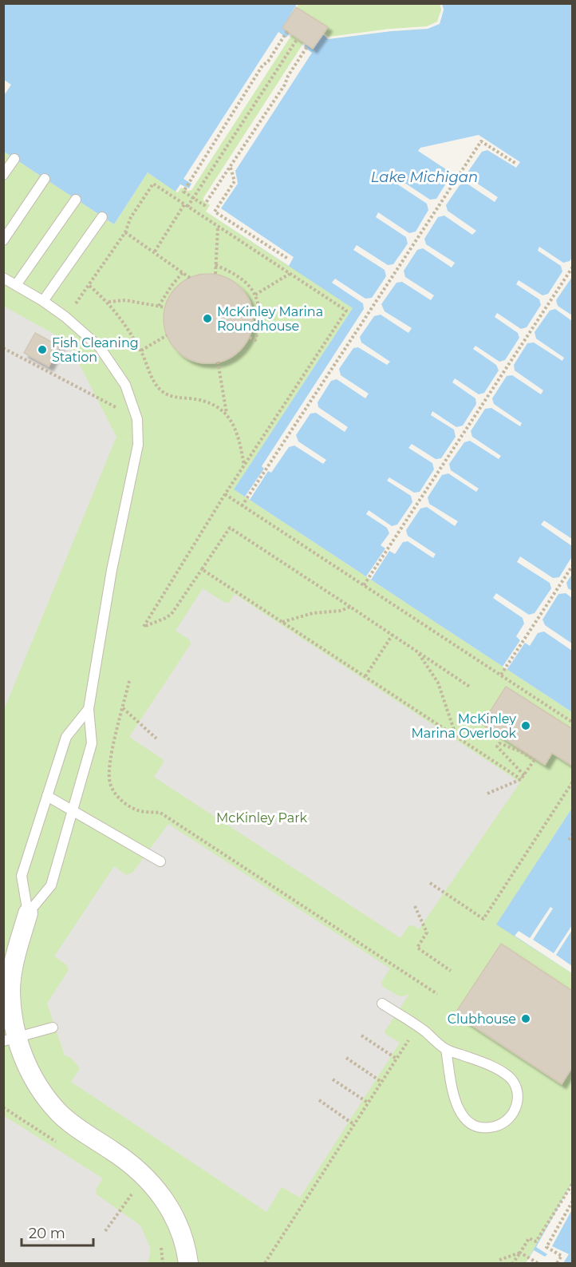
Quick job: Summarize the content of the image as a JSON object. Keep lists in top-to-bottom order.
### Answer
{
  "water": ["Lake Michigan"],
  "parks": ["McKinley Park"],
  "places": [
    "McKinley Marina Roundhouse",
    "Fish Cleaning Station",
    "McKinley Marina Overlook",
    "Clubhouse"
  ],
  "scale_bar": "20 m"
}
